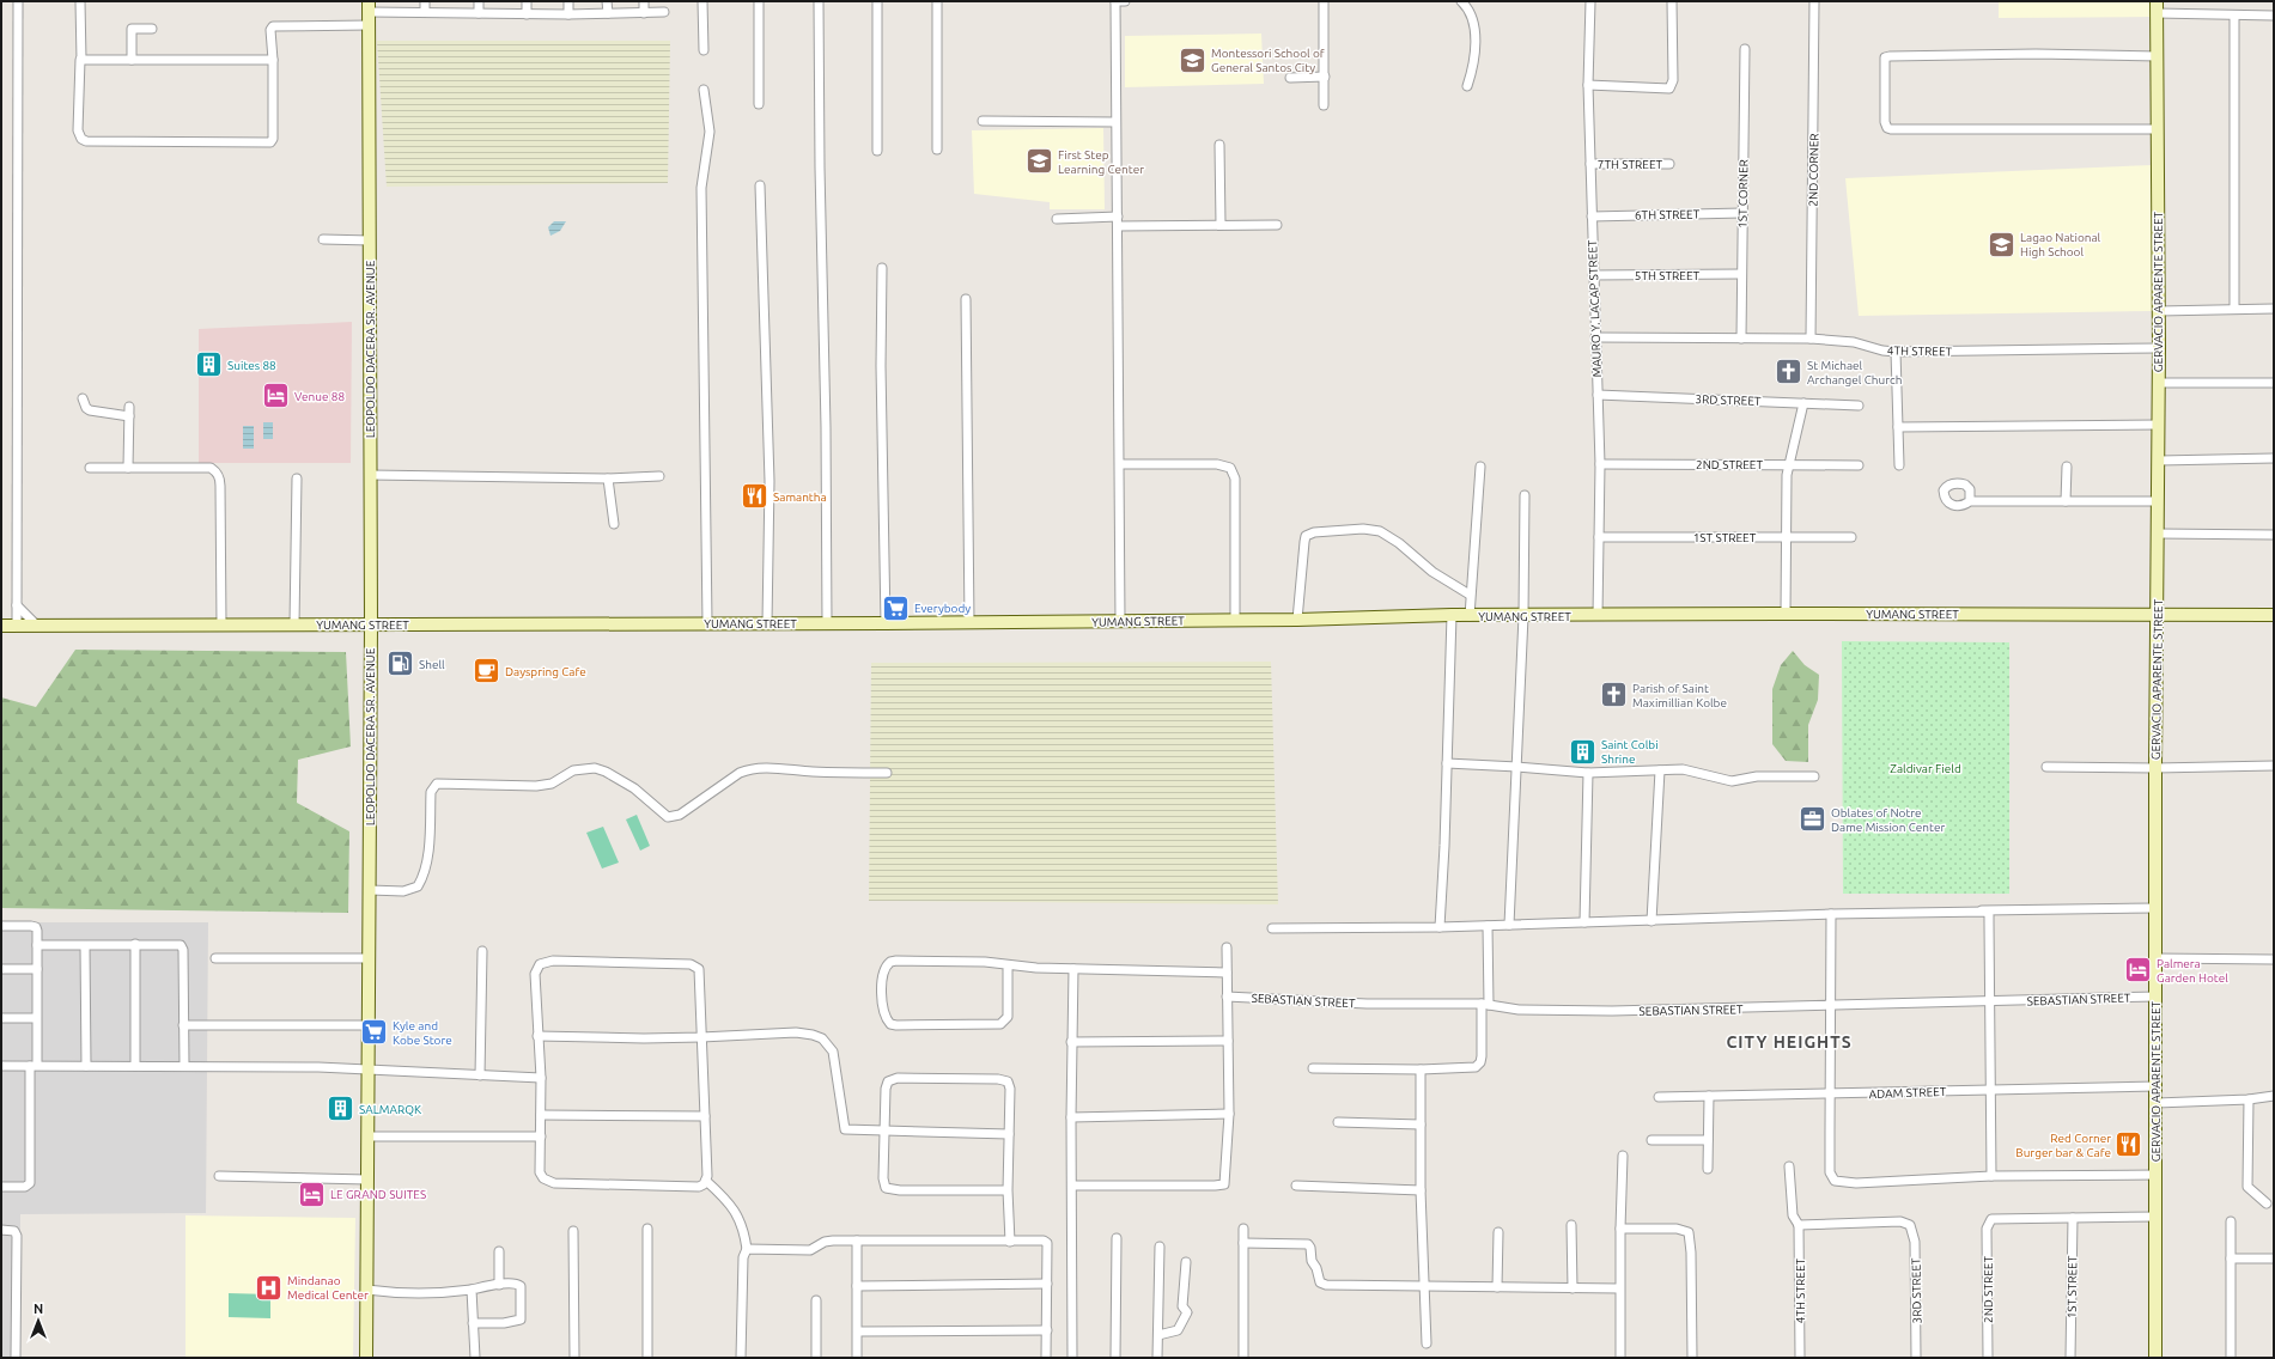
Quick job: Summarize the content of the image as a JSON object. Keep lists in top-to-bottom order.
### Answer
{
  "streets": {
    "main road": ["GERVACIO APARENTE STREET", "LEOPOLDO DACERA SR. AVENUE", "YUMANG STREET"],
    "street": [
      "7TH STREET",
      "2ND CORNER",
      "1ST CORNER",
      "6TH STREET",
      "5TH STREET",
      "MAURO Y. LACAP STREET",
      "4TH STREET",
      "3RD STREET",
      "2ND STREET",
      "1ST STREET",
      "SEBASTIAN STREET",
      "ADAM STREET"
    ]
  },
  "crossings": [
    ["7TH STREET", "MAURO Y. LACAP STREET"],
    ["2ND CORNER", "4TH STREET"],
    ["1ST CORNER", "6TH STREET"],
    ["1ST CORNER", "5TH STREET"],
    ["1ST CORNER", "4TH STREET"],
    ["6TH STREET", "MAURO Y. LACAP STREET"],
    ["5TH STREET", "MAURO Y. LACAP STREET"],
    ["GERVACIO APARENTE STREET", "4TH STREET"],
    ["GERVACIO APARENTE STREET", "YUMANG STREET"],
    ["GERVACIO APARENTE STREET", "SEBASTIAN STREET"],
    ["GERVACIO APARENTE STREET", "ADAM STREET"],
    ["MAURO Y. LACAP STREET", "4TH STREET"],
    ["MAURO Y. LACAP STREET", "3RD STREET"],
    ["MAURO Y. LACAP STREET", "2ND STREET"],
    ["MAURO Y. LACAP STREET", "1ST STREET"],
    ["MAURO Y. LACAP STREET", "YUMANG STREET"],
    ["LEOPOLDO DACERA SR. AVENUE", "YUMANG STREET"],
    ["4TH STREET", "3RD STREET"],
    ["2ND STREET", "1ST STREET"]
  ],
  "districts": ["CITY HEIGHTS"],
  "parks": ["Zaldivar Field"],
  "places": {
    "school or university": ["Montessori School of General Santos City", "First Step Learning Center", "Lagao National High School"],
    "building": ["Suites 88", "Saint Colbi Shrine", "SALMARQK"],
    "church": ["St Michael Archangel Church", "Parish of Saint Maximillian Kolbe"],
    "hotel": ["Venue 88", "Palmera Garden Hotel", "LE GRAND SUITES"],
    "restaurant": ["Samantha", "Red Corner Burger bar & Cafe"],
    "supermarket": ["Everybody", "Kyle and Kobe Store"],
    "fuel station": ["Shell"],
    "cafe": ["Dayspring Cafe"],
    "office": ["Oblates of Notre Dame Mission Center"],
    "hospital": ["Mindanao Medical Center"]
  },
  "north": "top"
}
